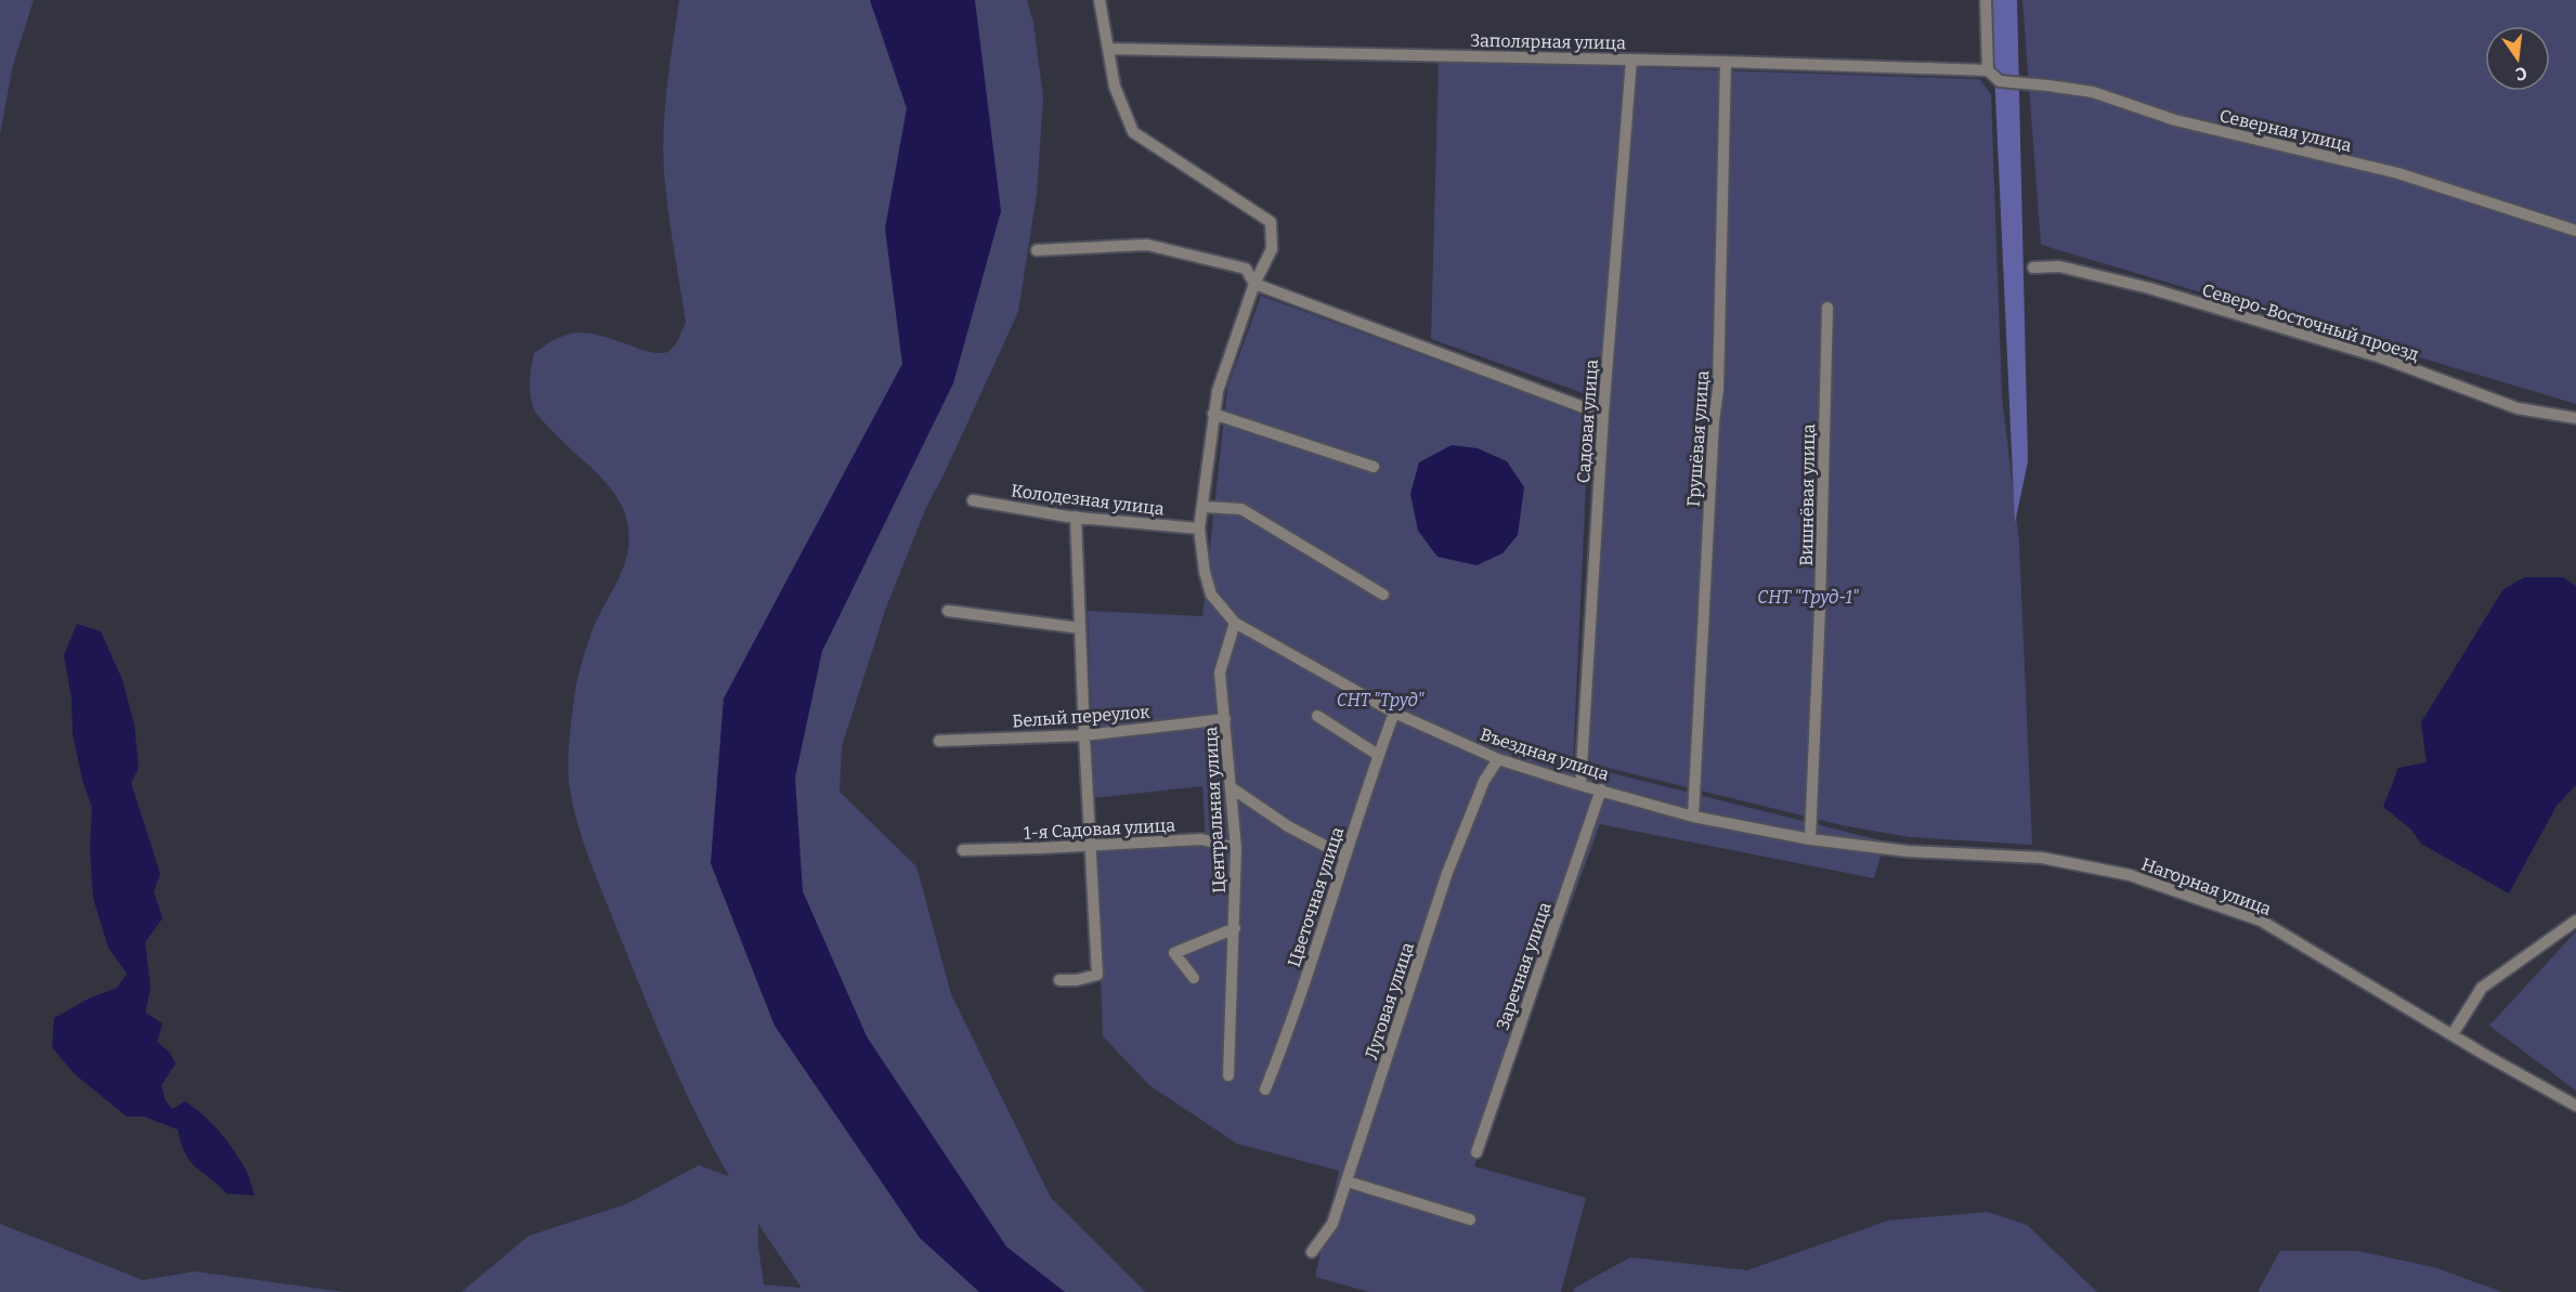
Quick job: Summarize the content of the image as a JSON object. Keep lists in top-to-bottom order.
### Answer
{
  "streets": {
    "street": [
      "Заполярная улица",
      "Северная улица",
      "Северо-Восточный проезд",
      "Садовая улица",
      "Грушёвая улица",
      "Вишнёвая улица",
      "Колодезная улица",
      "Белый переулок",
      "Въездная улица",
      "Центральная улица",
      "1-я Садовая улица",
      "Нагорная улица",
      "Цветочная улица",
      "Заречная улица",
      "Луговая улица"
    ]
  },
  "crossings": [
    ["Заполярная улица", "Северная улица"],
    ["Заполярная улица", "Садовая улица"],
    ["Заполярная улица", "Грушёвая улица"],
    ["Заполярная улица", "Въездная улица"],
    ["Садовая улица", "Въездная улица"],
    ["Грушёвая улица", "Въездная улица"],
    ["Вишнёвая улица", "Въездная улица"],
    ["Колодезная улица", "Въездная улица"],
    ["Белый переулок", "Центральная улица"],
    ["Въездная улица", "Центральная улица"],
    ["Въездная улица", "Нагорная улица"],
    ["Въездная улица", "Цветочная улица"],
    ["Въездная улица", "Заречная улица"],
    ["Въездная улица", "Луговая улица"],
    ["Центральная улица", "1-я Садовая улица"]
  ],
  "parks": ["СНТ \"Труд-1\"", "СНТ \"Труд\""],
  "north": "bottom"
}
